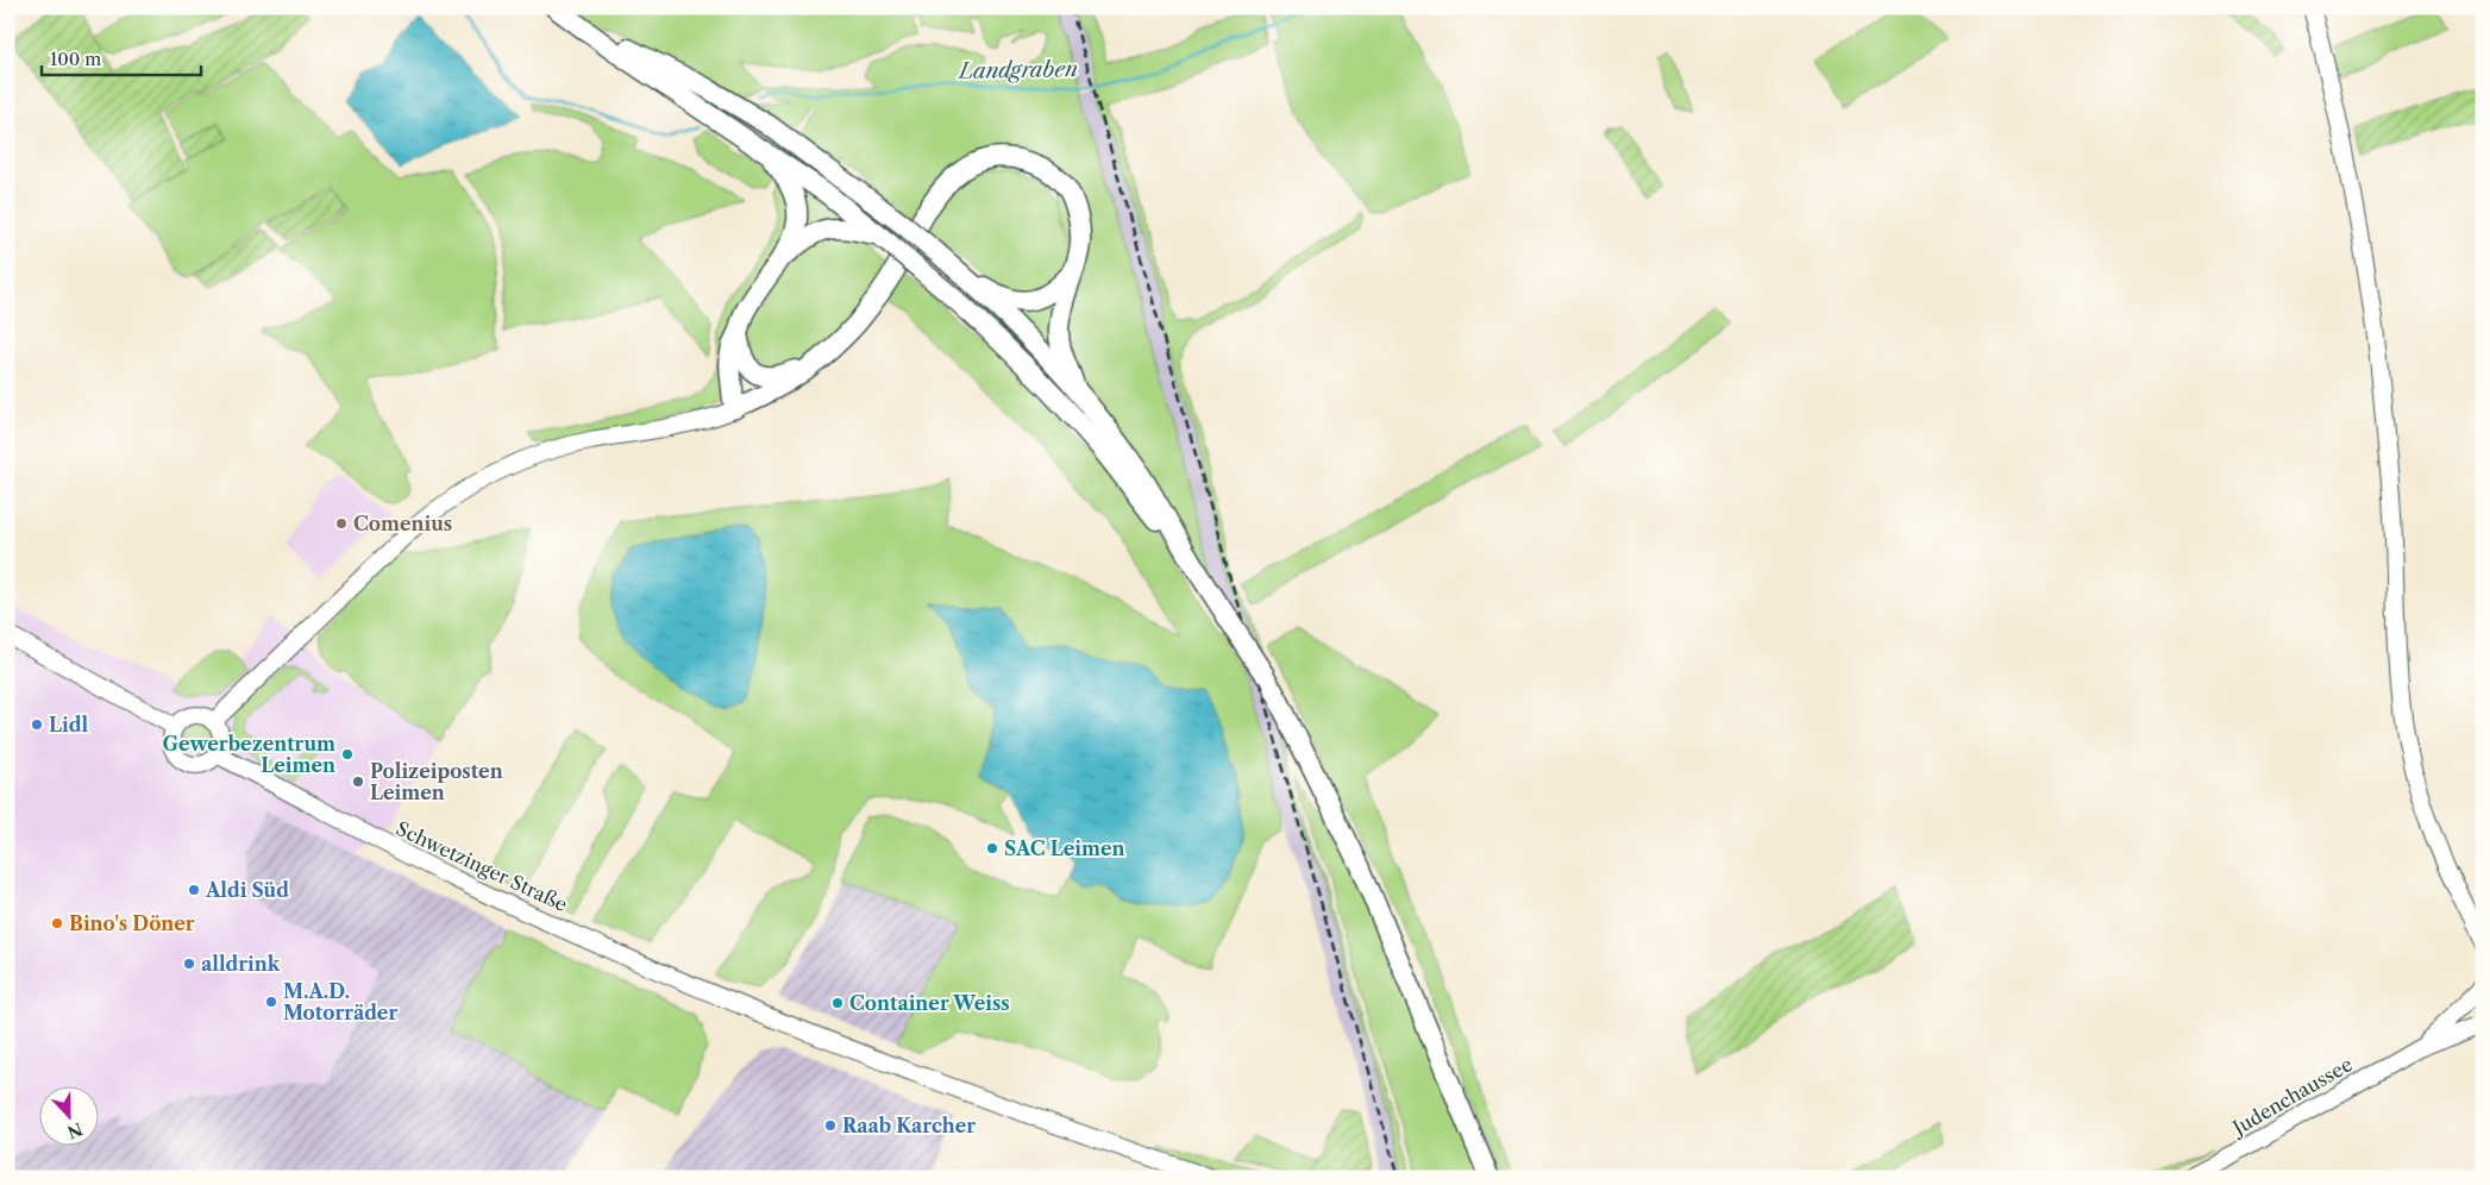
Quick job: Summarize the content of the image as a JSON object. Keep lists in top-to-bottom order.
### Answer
{
  "streets": {
    "main road": ["Schwetzinger Straße", "Judenchaussee"]
  },
  "water": ["Landgraben"],
  "places": [
    "Comenius",
    "Lidl",
    "Gewerbezentrum Leimen",
    "Polizeiposten Leimen",
    "SAC Leimen",
    "Aldi Süd",
    "Bino's Döner",
    "alldrink",
    "M.A.D. Motorräder",
    "Container Weiss",
    "Raab Karcher"
  ],
  "scale_bar": "100 m",
  "north": "bottom"
}
